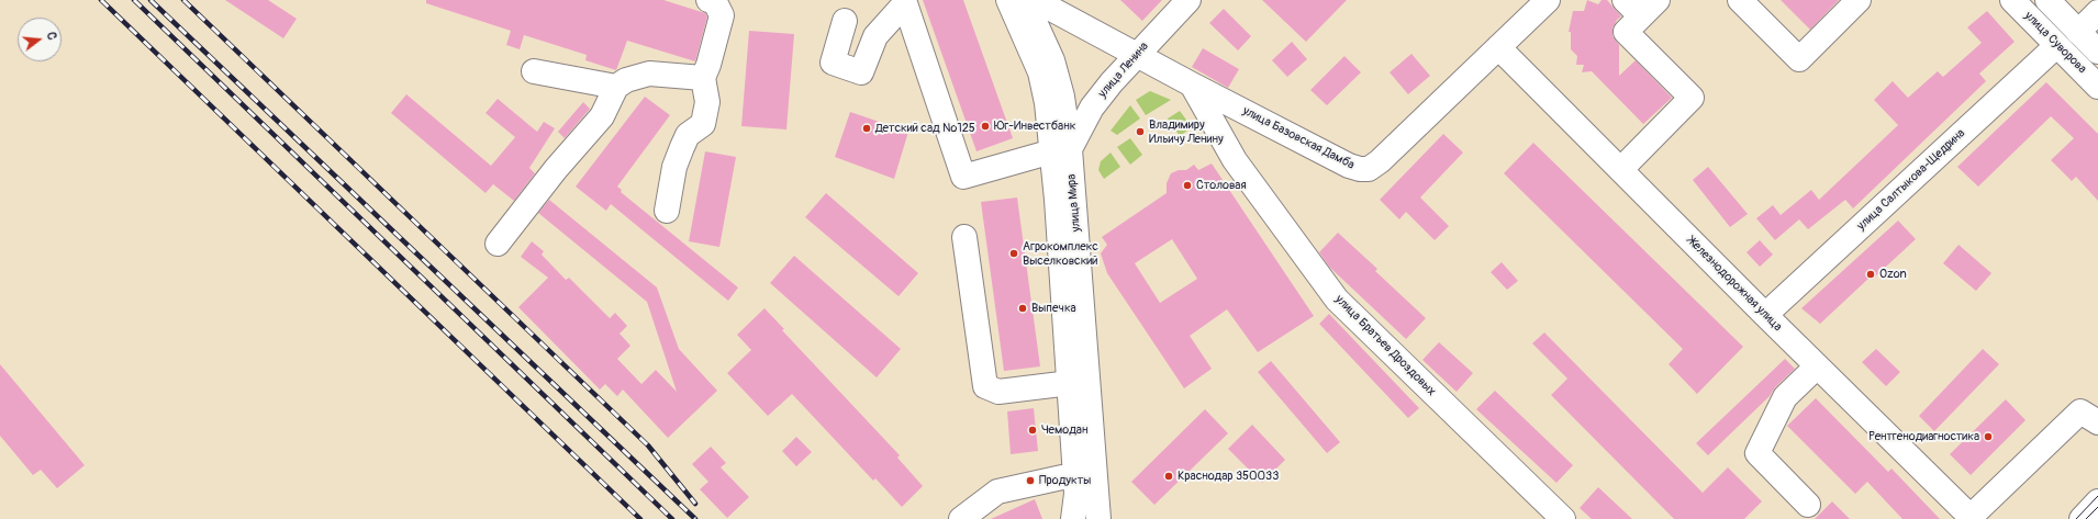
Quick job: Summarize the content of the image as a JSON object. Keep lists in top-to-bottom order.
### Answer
{
  "streets": {
    "street": [
      "улица Суворова",
      "улица Ленина",
      "улица Базовская Дамба",
      "улица Салтыкова-Щедрина",
      "улица Мира",
      "Железнодорожная улица",
      "улица Братьев Дроздовых"
    ]
  },
  "crossings": [
    ["улица Суворова", "улица Салтыкова-Щедрина"],
    ["улица Ленина", "улица Базовская Дамба"],
    ["улица Ленина", "улица Мира"],
    ["улица Базовская Дамба", "Железнодорожная улица"],
    ["улица Базовская Дамба", "улица Братьев Дроздовых"],
    ["улица Салтыкова-Щедрина", "Железнодорожная улица"]
  ],
  "places": [
    "Юг-Инвестбанк",
    "Детский сад №125",
    "Владимиру Ильичу Ленину",
    "Столовая",
    "Агрокомплекс Выселковский",
    "Ozon",
    "Выпечка",
    "Чемодан",
    "Рентгенодиагностика",
    "Краснодар 350033",
    "Продукты"
  ],
  "north": "right"
}
